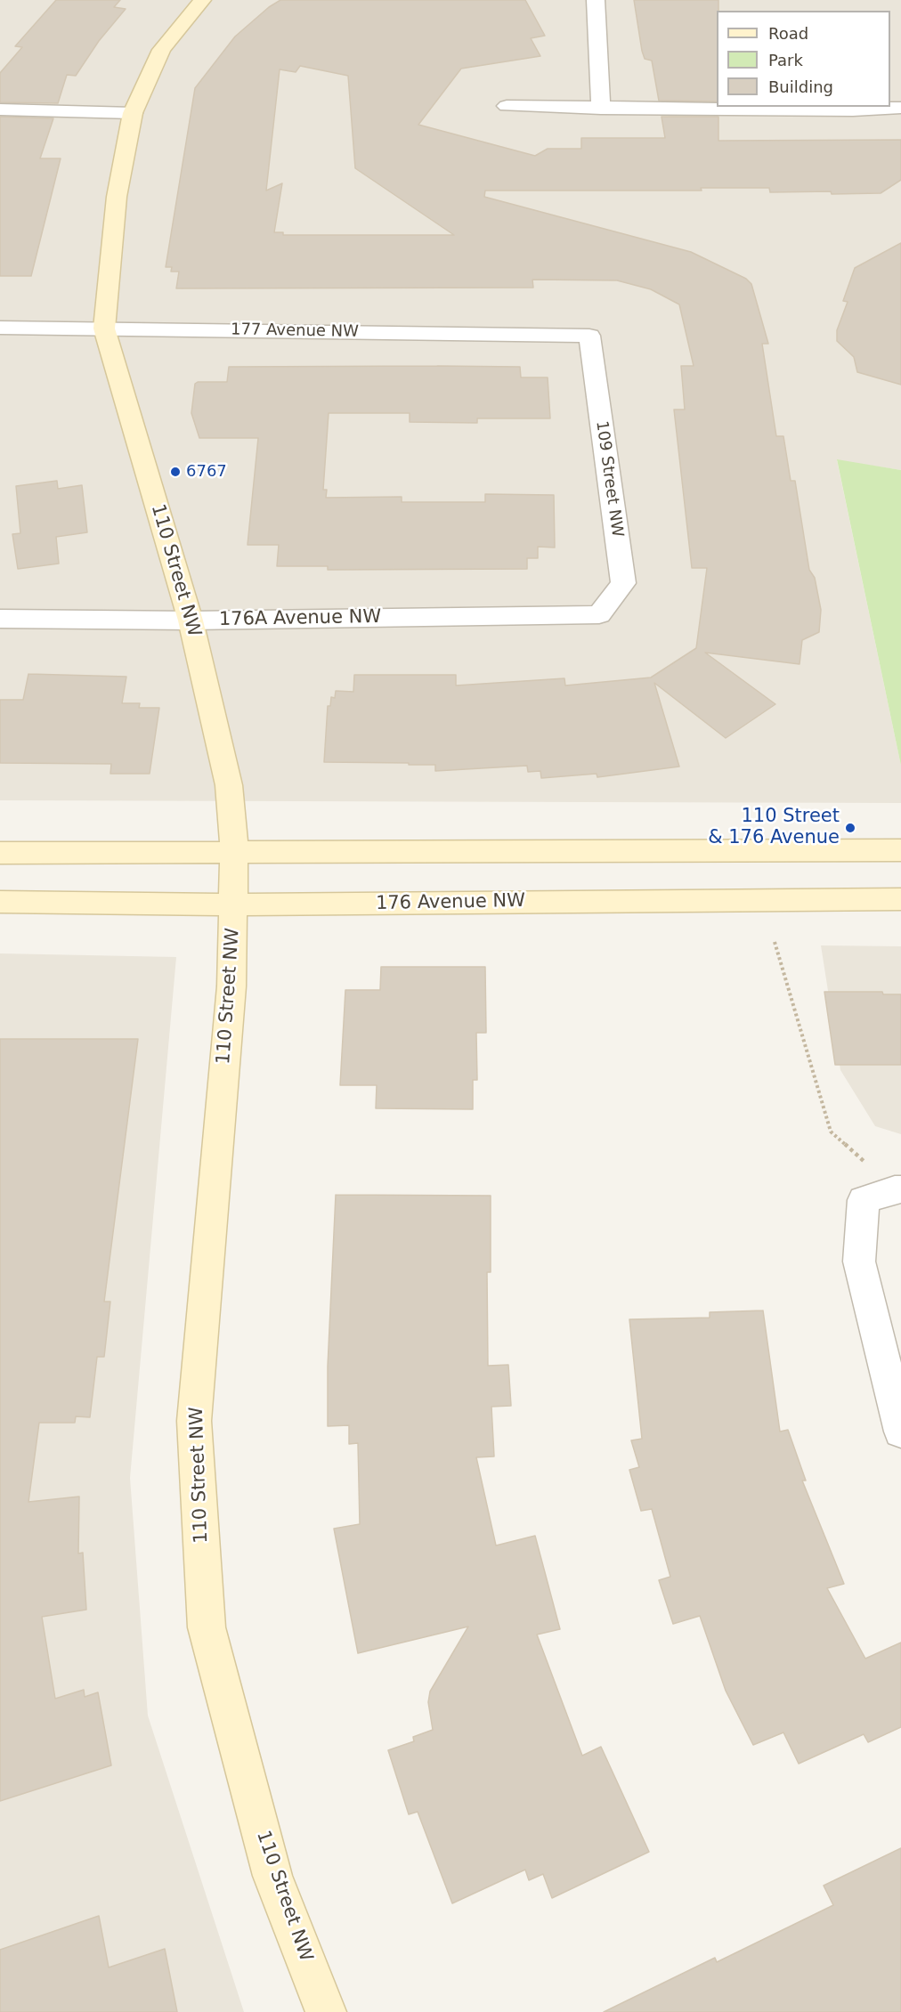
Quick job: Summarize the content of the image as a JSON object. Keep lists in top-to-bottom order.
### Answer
{
  "streets": {
    "street": [
      "177 Avenue NW",
      "109 Street NW",
      "110 Street NW",
      "176A Avenue NW",
      "176 Avenue NW"
    ]
  },
  "crossings": [
    ["177 Avenue NW", "109 Street NW"],
    ["177 Avenue NW", "110 Street NW"],
    ["109 Street NW", "176A Avenue NW"],
    ["110 Street NW", "176A Avenue NW"],
    ["110 Street NW", "176 Avenue NW"]
  ],
  "places": ["6767", "110 Street & 176 Avenue"],
  "legend": ["Road", "Park", "Building"]
}
